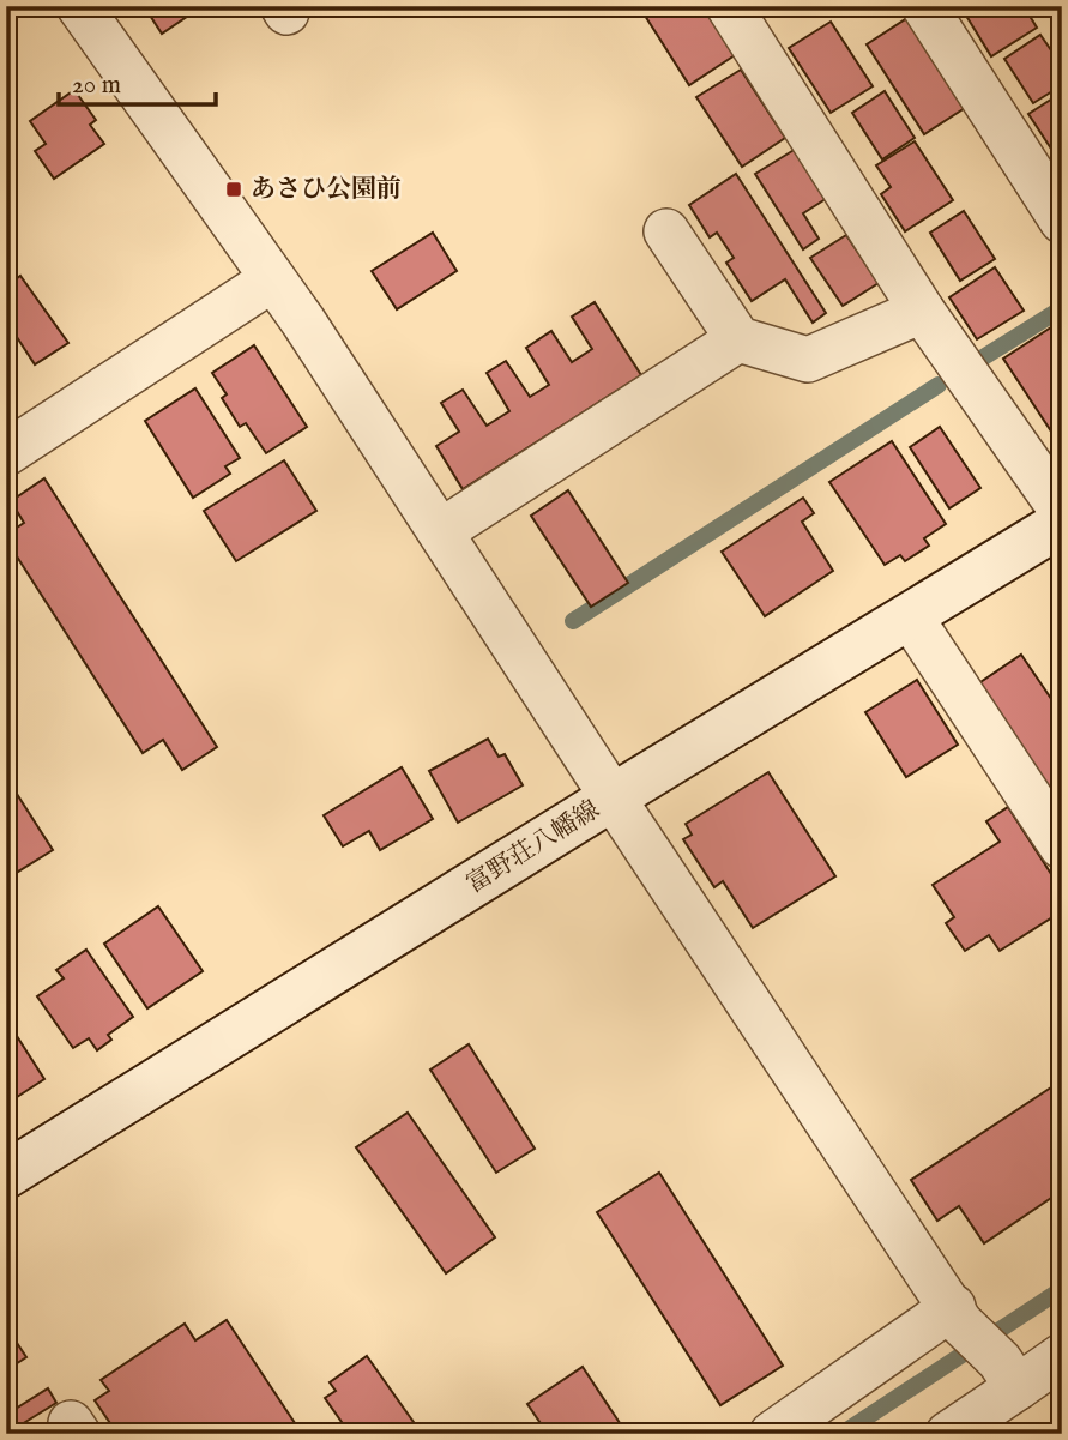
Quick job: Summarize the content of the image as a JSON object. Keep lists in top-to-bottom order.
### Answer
{
  "streets": {
    "main road": ["富野荘八幡線"]
  },
  "places": {
    "transit": ["あさひ公園前"]
  },
  "scale_bar": "20 m"
}
